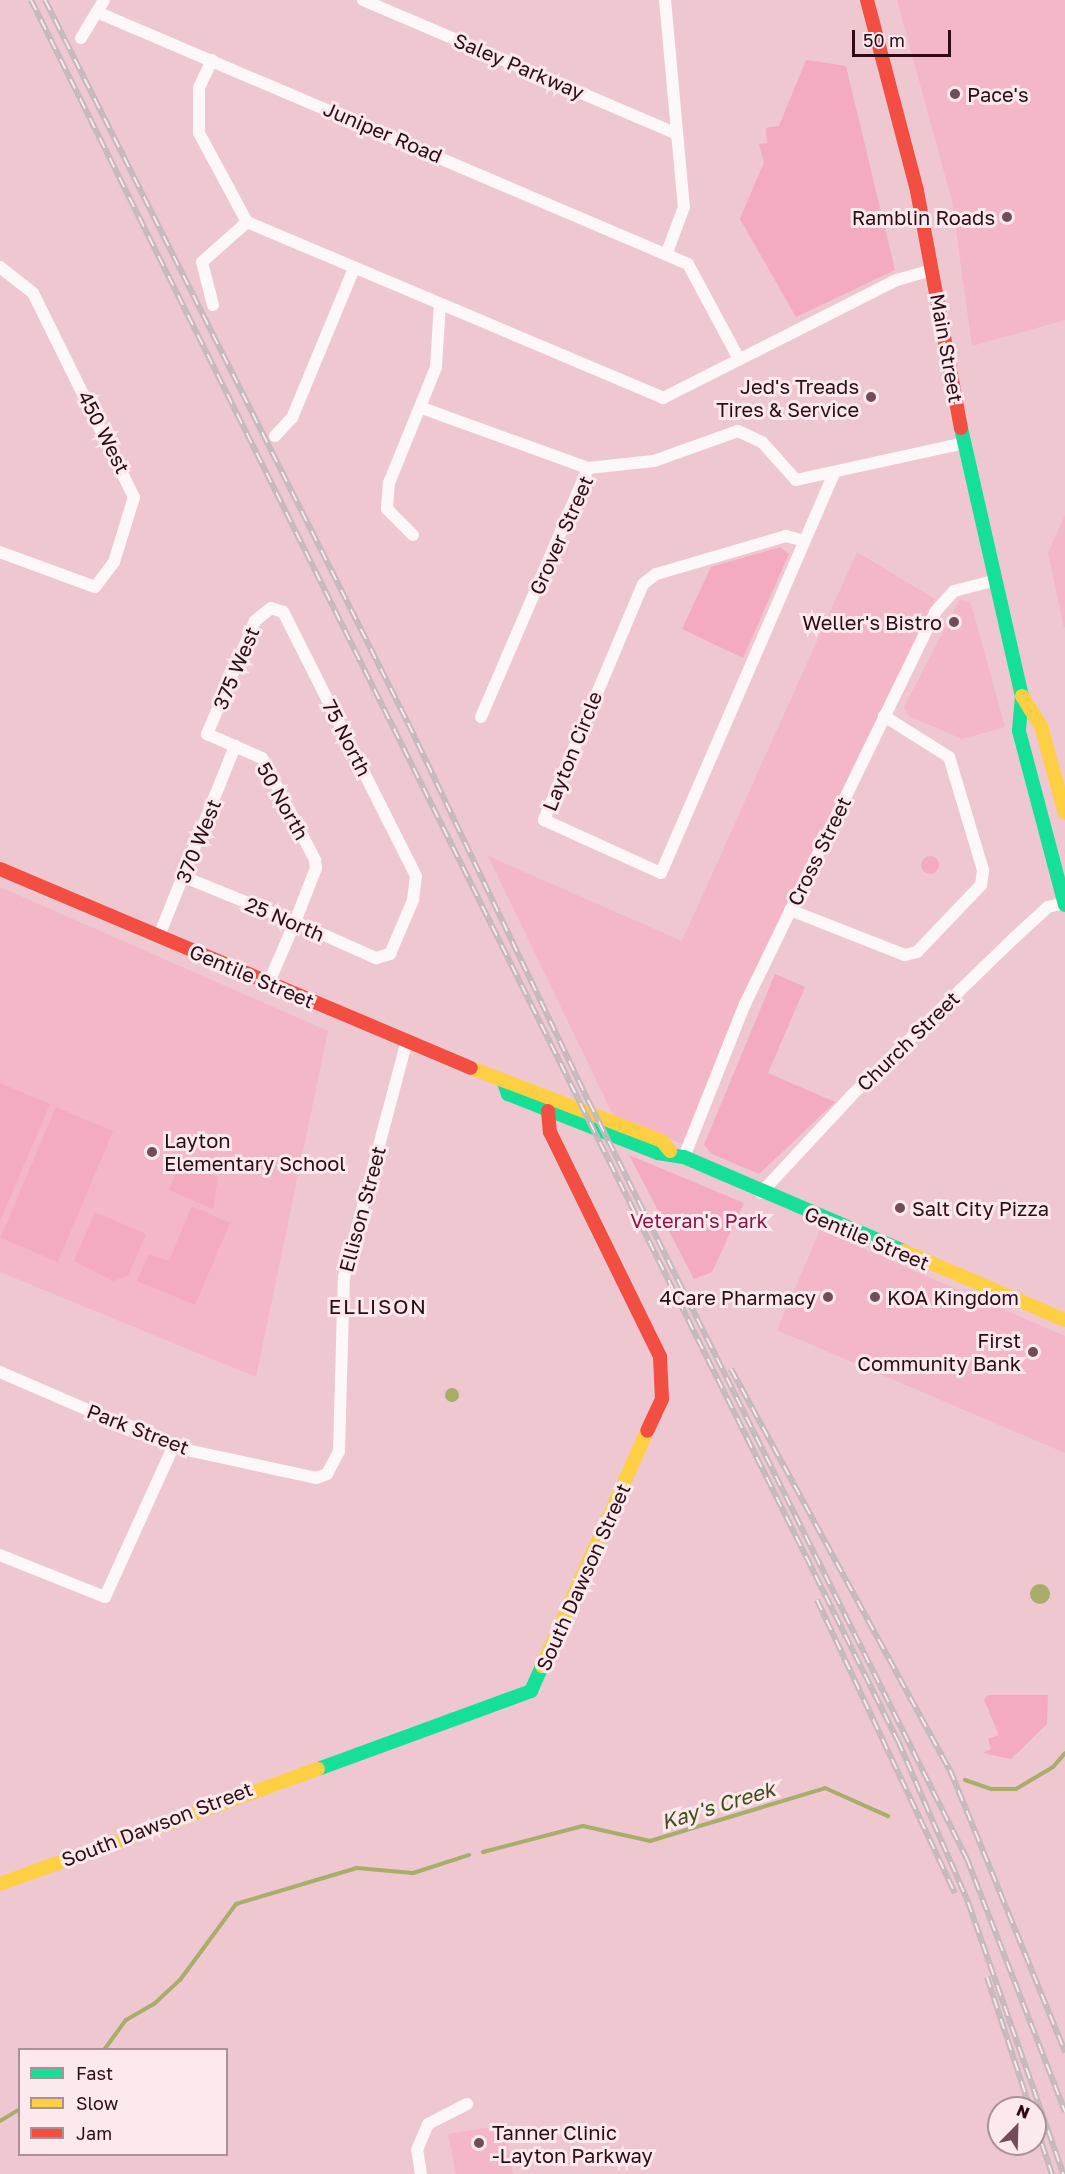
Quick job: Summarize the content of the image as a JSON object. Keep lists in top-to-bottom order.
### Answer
{
  "streets": {
    "main road": ["Main Street", "Gentile Street", "South Dawson Street"],
    "street": [
      "Saley Parkway",
      "Juniper Road",
      "450 West",
      "Grover Street",
      "375 West",
      "75 North",
      "Layton Circle",
      "50 North",
      "370 West",
      "Cross Street",
      "25 North",
      "Church Street",
      "Ellison Street",
      "Park Street"
    ]
  },
  "crossings": [
    ["Main Street", "Cross Street"],
    ["Main Street", "Church Street"],
    ["Grover Street", "Layton Circle"],
    ["375 West", "75 North"],
    ["375 West", "50 North"],
    ["75 North", "25 North"],
    ["50 North", "370 West"],
    ["50 North", "25 North"],
    ["370 West", "25 North"],
    ["370 West", "Gentile Street"],
    ["Cross Street", "Gentile Street"],
    ["Gentile Street", "Church Street"],
    ["Gentile Street", "Ellison Street"],
    ["Gentile Street", "South Dawson Street"],
    ["Ellison Street", "Park Street"]
  ],
  "districts": ["ELLISON"],
  "water": ["Kay's Creek"],
  "parks": ["Veteran's Park"],
  "places": [
    "Pace's",
    "Ramblin Roads",
    "Jed's Treads Tires & Service",
    "Weller's Bistro",
    "Layton Elementary School",
    "Salt City Pizza",
    "4Care Pharmacy",
    "KOA Kingdom",
    "First Community Bank",
    "Tanner Clinic -Layton Parkway"
  ],
  "legend": ["Fast", "Slow", "Jam"],
  "scale_bar": "50 m",
  "north": "top right"
}
